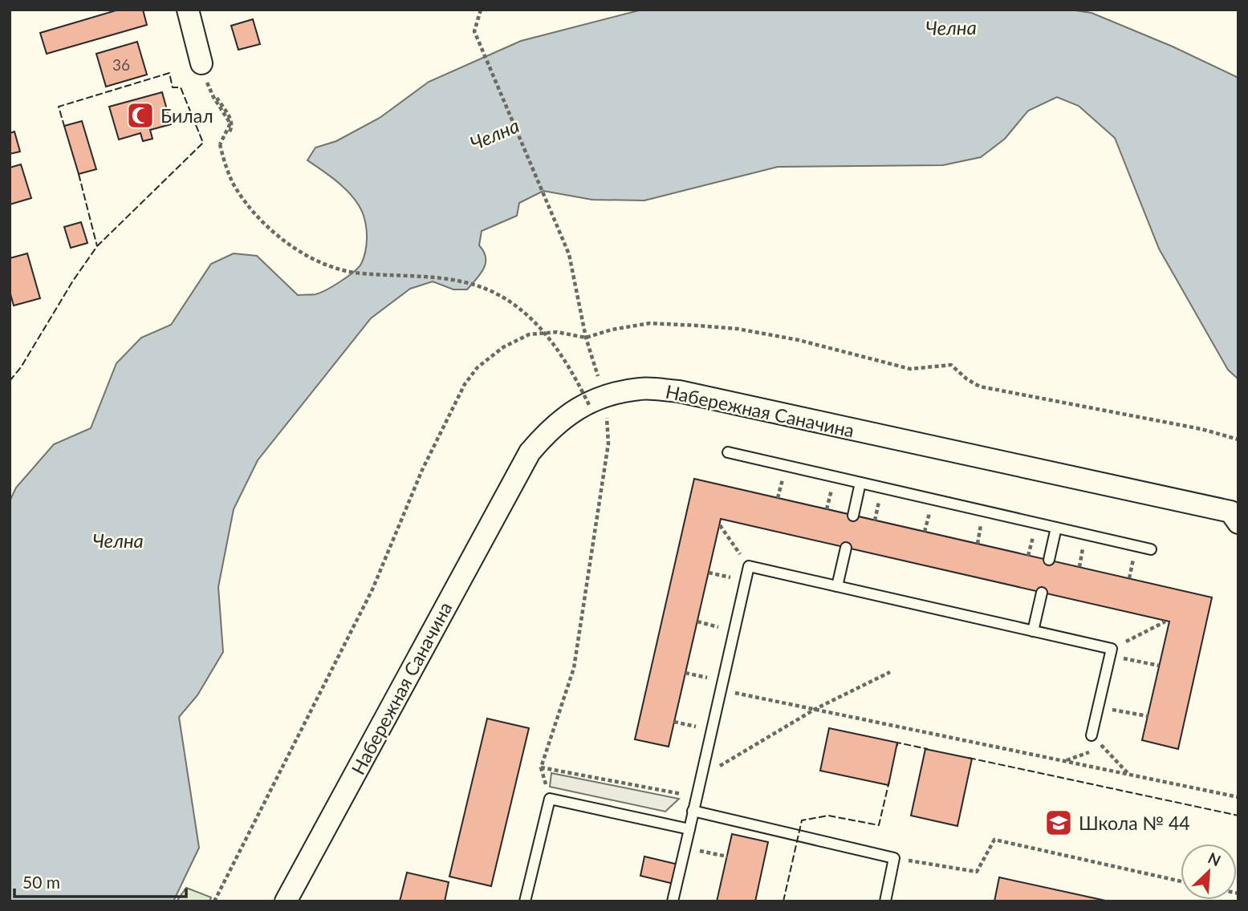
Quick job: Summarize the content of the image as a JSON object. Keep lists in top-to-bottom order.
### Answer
{
  "streets": {
    "street": ["Набережная Саначина"]
  },
  "water": ["Челна"],
  "places": {
    "mosque": ["Билал"],
    "school or university": ["Школа № 44"]
  },
  "house_numbers": ["36"],
  "scale_bar": "50 m",
  "north": "top right"
}
